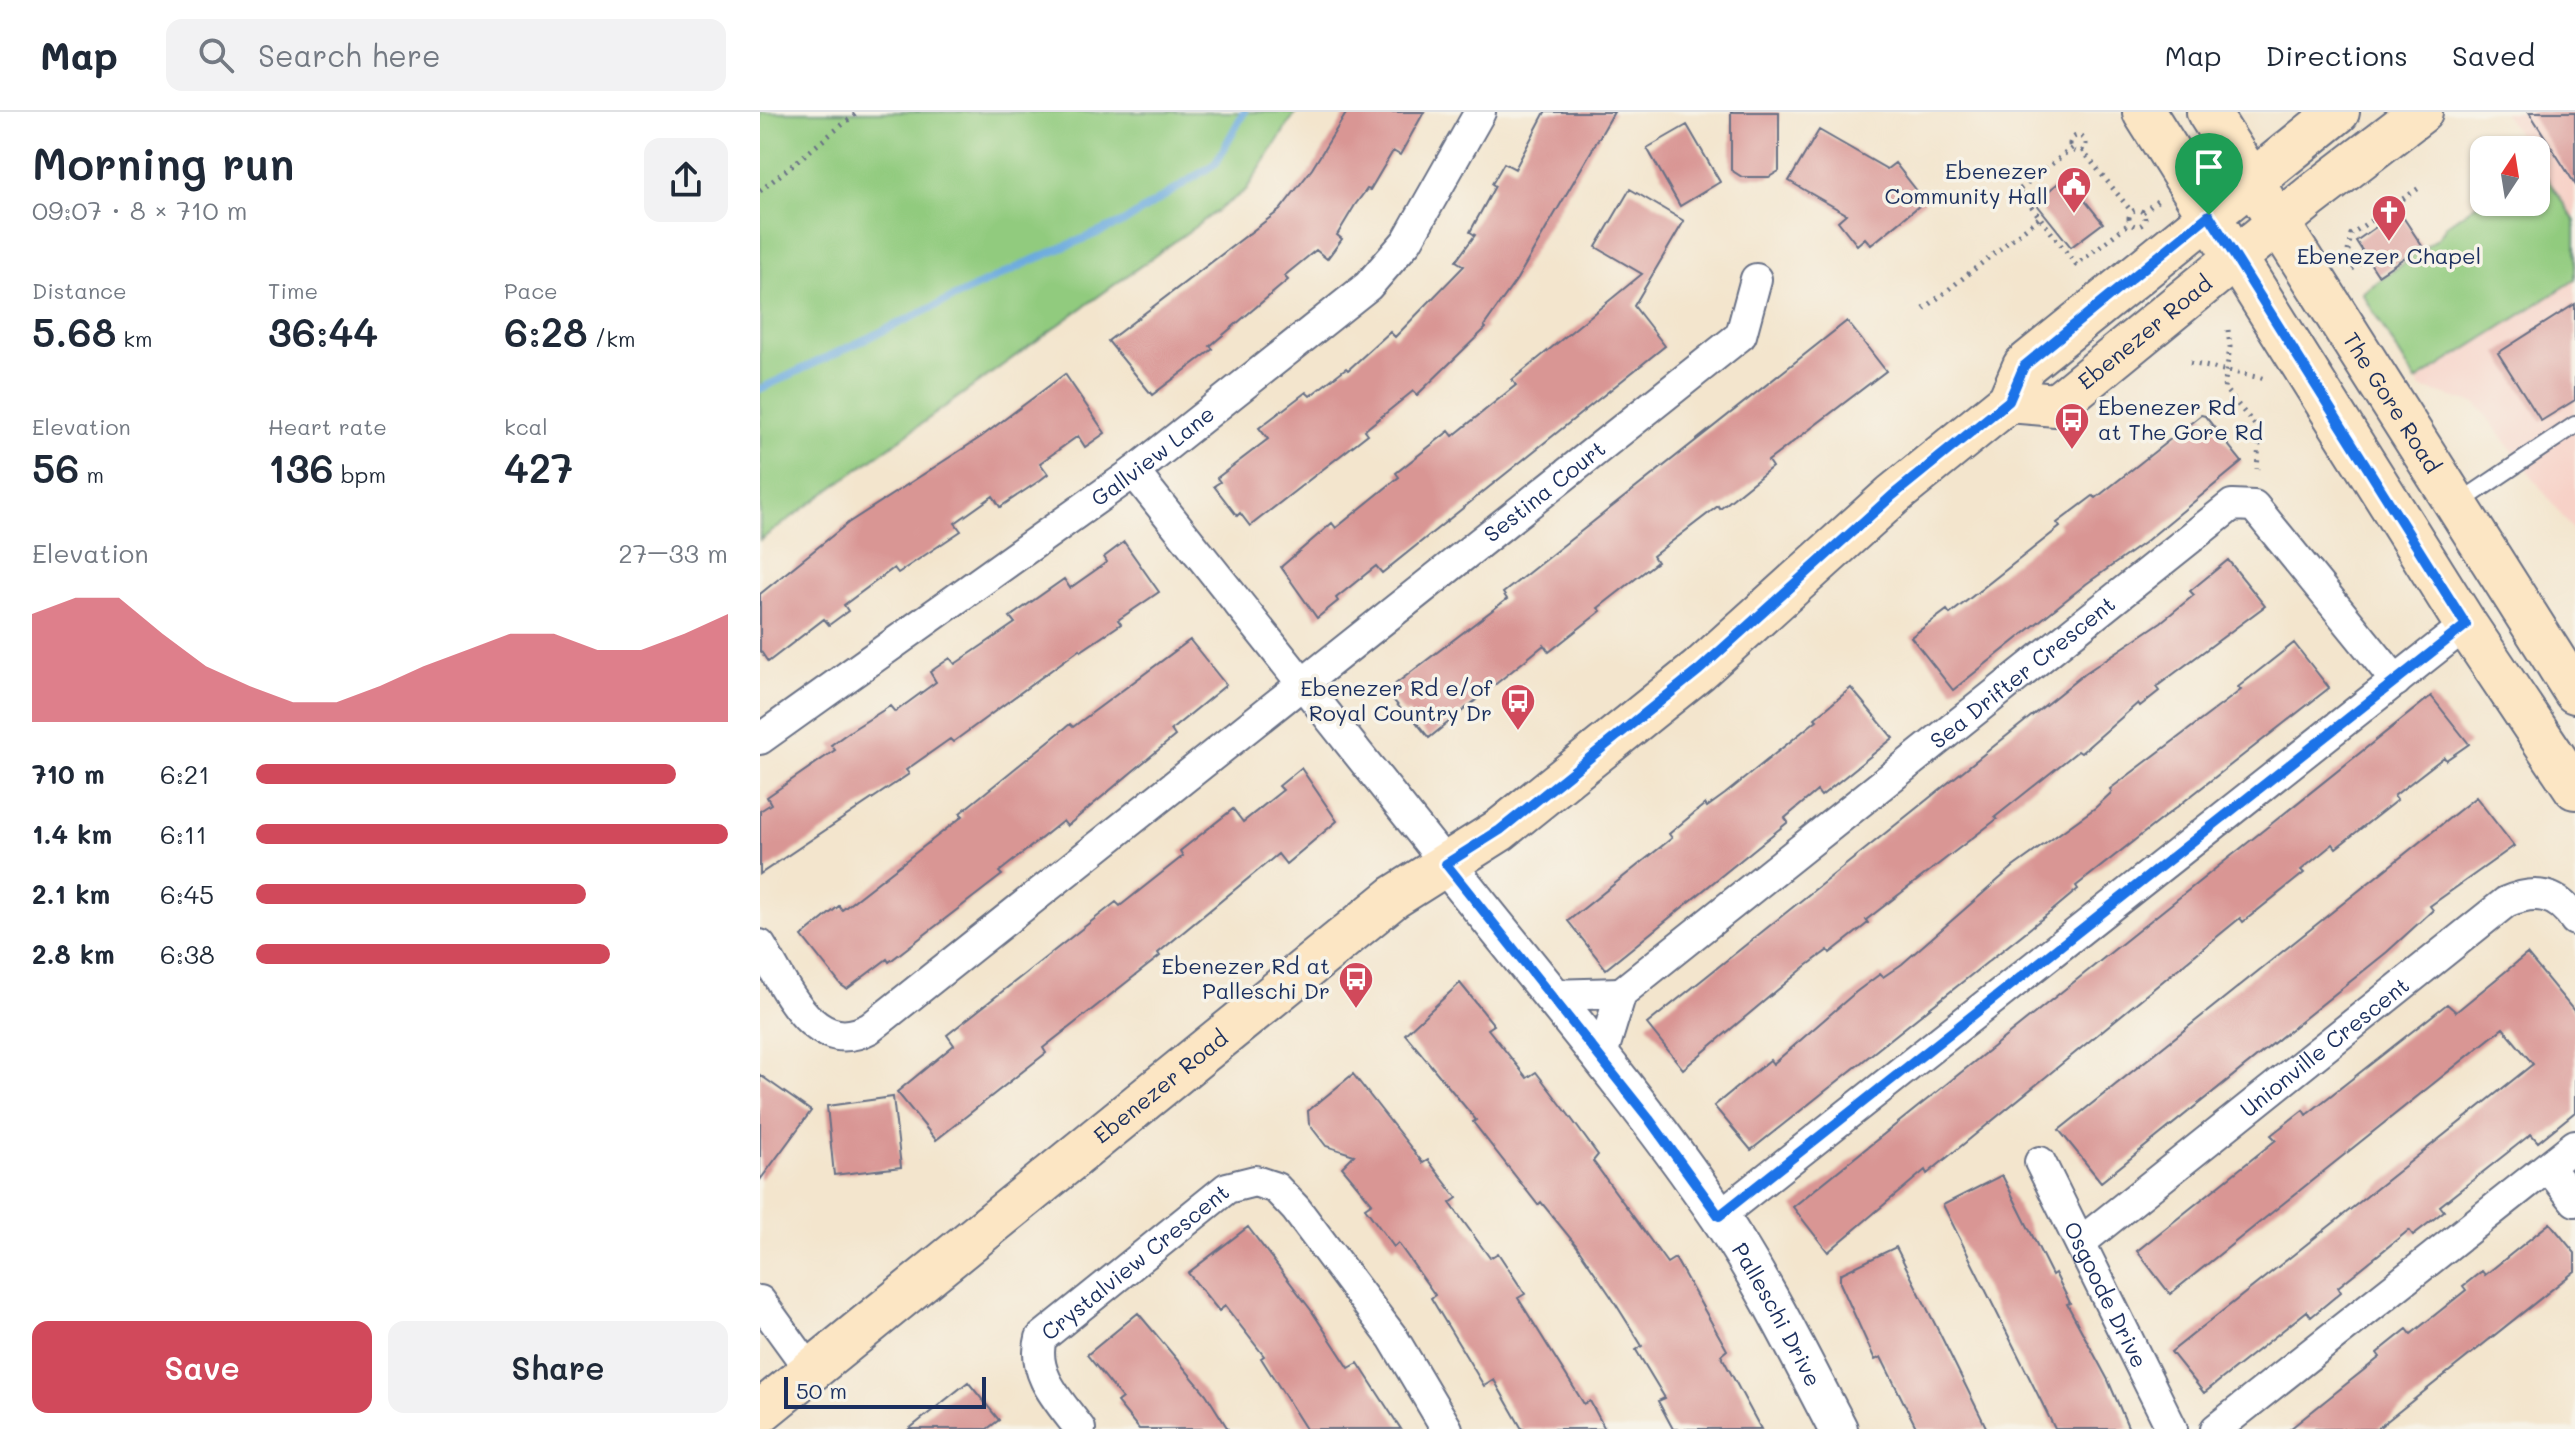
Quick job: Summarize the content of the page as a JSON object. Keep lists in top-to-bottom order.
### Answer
{
  "streets": {
    "main road": ["Ebenezer Road", "The Gore Road"],
    "street": [
      "Gallview Lane",
      "Sestina Court",
      "Sea Drifter Crescent",
      "Unionville Crescent",
      "Crystalview Crescent",
      "Osgoode Drive",
      "Palleschi Drive"
    ]
  },
  "crossings": [
    ["Ebenezer Road", "The Gore Road"],
    ["Ebenezer Road", "Palleschi Drive"],
    ["Unionville Crescent", "Osgoode Drive"]
  ],
  "places": {
    "public building": ["Ebenezer Community Hall"],
    "church": ["Ebenezer Chapel"],
    "bus stop": ["Ebenezer Rd at The Gore Rd", "Ebenezer Rd e/of Royal Country Dr", "Ebenezer Rd at Palleschi Dr"]
  },
  "scale_bar": "50 m",
  "north": "top",
  "page": {
    "header": "Map",
    "search": "Search here",
    "nav": ["Map", "Directions", "Saved"],
    "heading": ["Morning run", "09:07 · 8 × 710 m"],
    "stats": [
      ["Distance", "5.68 km"],
      ["Time", "36:44"],
      ["Pace", "6:28 /km"],
      ["Elevation", "56 m"],
      ["Heart rate", "136 bpm"],
      ["kcal", "427"]
    ],
    "chart": ["Elevation", "27–33 m"],
    "list": [
      {
        "name": "710 m",
        "note": "6:21"
      },
      {
        "name": "1.4 km",
        "note": "6:11"
      },
      {
        "name": "2.1 km",
        "note": "6:45"
      },
      {
        "name": "2.8 km",
        "note": "6:38"
      }
    ],
    "buttons": ["Save", "Share"],
    "scale": "50 m"
  }
}
